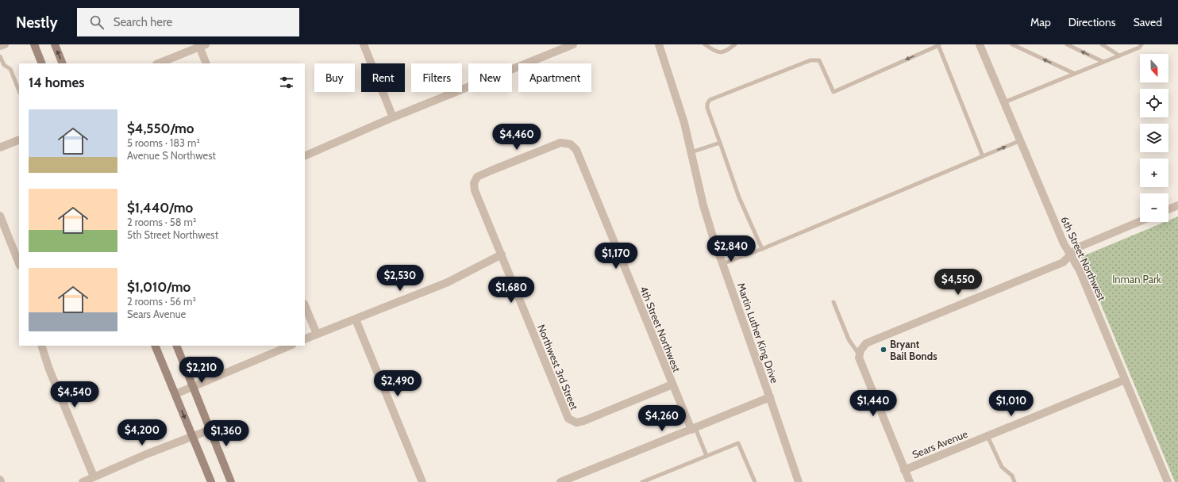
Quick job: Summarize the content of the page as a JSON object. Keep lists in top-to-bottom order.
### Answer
{
  "streets": {
    "street": [
      "6th Street Northwest",
      "4th Street Northwest",
      "Martin Luther King Drive",
      "Northwest 3rd Street",
      "Sears Avenue"
    ]
  },
  "crossings": [
    ["6th Street Northwest", "Sears Avenue"],
    ["4th Street Northwest", "Northwest 3rd Street"]
  ],
  "parks": ["Inman Park"],
  "places": ["Bryant Bail Bonds"],
  "north": "bottom",
  "page": {
    "header": "Nestly",
    "search": "Search here",
    "nav": ["Map", "Directions", "Saved"],
    "map_buttons": ["+", "−"],
    "chip": [
      "Buy",
      "Rent",
      "Filters",
      "New",
      "Apartment"
    ],
    "heading": "14 homes",
    "list": [
      {
        "name": "$4,550/mo",
        "note": "5 rooms · 183 m² · Avenue S Northwest"
      },
      {
        "name": "$1,440/mo",
        "note": "2 rooms · 58 m² · 5th Street Northwest"
      },
      {
        "name": "$1,010/mo",
        "note": "2 rooms · 56 m² · Sears Avenue"
      }
    ],
    "price": [
      "$4,460",
      "$2,840",
      "$1,170",
      "$2,530",
      "$4,550",
      "$1,680",
      "$2,210",
      "$2,490",
      "$4,540",
      "$1,440",
      "$1,010",
      "$4,260",
      "$4,200",
      "$1,360"
    ]
  }
}
